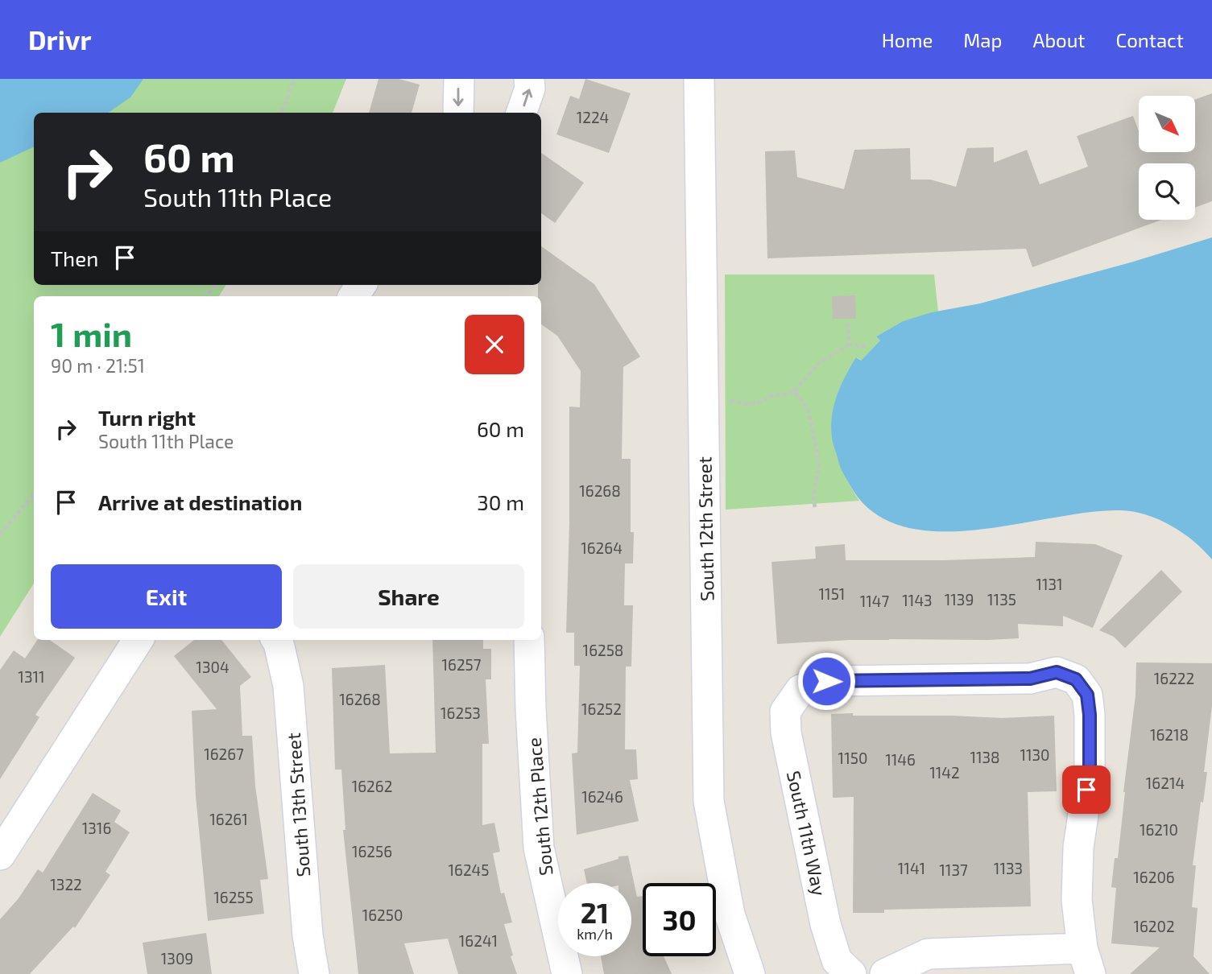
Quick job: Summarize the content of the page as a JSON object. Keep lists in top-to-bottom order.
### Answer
{
  "streets": {
    "street": [
      "South 12th Street",
      "South 13th Street",
      "South 12th Place",
      "South 11th Way"
    ]
  },
  "house_numbers": [
    "1224",
    "16268",
    "16264",
    "1131",
    "1151",
    "1139",
    "1135",
    "1143",
    "1147",
    "16258",
    "16257",
    "1304",
    "1311",
    "16222",
    "16268",
    "16252",
    "16253",
    "16218",
    "16267",
    "1130",
    "1138",
    "1150",
    "1146",
    "1142",
    "16214",
    "16262",
    "16246",
    "16261",
    "1316",
    "16210",
    "16256",
    "1141",
    "1133",
    "16245",
    "1137",
    "16206",
    "1322",
    "16255",
    "16250",
    "16202",
    "16241",
    "1309"
  ],
  "north": "bottom right",
  "page": {
    "header": "Drivr",
    "nav": [
      "Home",
      "Map",
      "About",
      "Contact"
    ],
    "turn": ["60 m", "South 11th Place"],
    "then": "Then",
    "heading": ["1 min", "90 m · 21:51"],
    "list": [
      {
        "name": "Turn right",
        "note": "South 11th Place",
        "value": "60 m"
      },
      {
        "name": "Arrive at destination",
        "value": "30 m"
      }
    ],
    "buttons": ["Exit", "Share"],
    "speed": "21 km/h",
    "limit": "30"
  }
}
